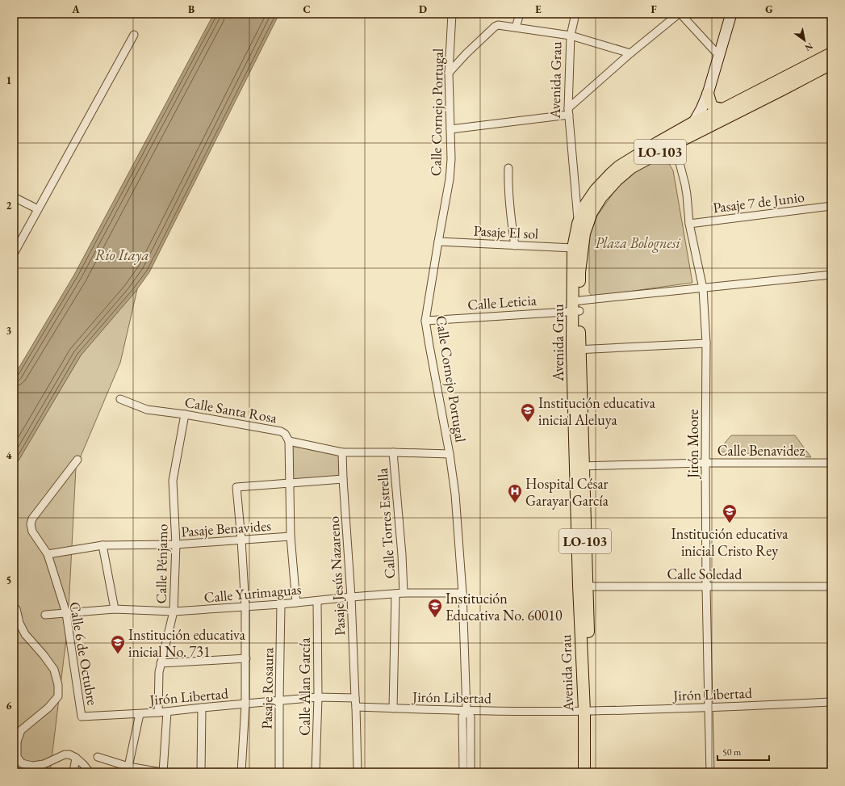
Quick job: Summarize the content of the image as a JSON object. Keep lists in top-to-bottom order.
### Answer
{
  "streets": {
    "main road": ["Avenida Grau", "LO-103"],
    "street": [
      "Calle Cornejo Portugal",
      "Pasaje 7 de Junio",
      "Pasaje El sol",
      "Calle Leticia",
      "Calle Santa Rosa",
      "Jirón Moore",
      "Calle Benavidez",
      "Calle Torres Estrella",
      "Pasaje Benavides",
      "Calle Pénjamo",
      "Calle Soledad",
      "Pasaje Jesús Nazareno",
      "Calle Yurimaguas",
      "Calle 6 de Octubre",
      "Calle Alan García",
      "Pasaje Rosaura",
      "Jirón Libertad"
    ]
  },
  "crossings": [
    ["Avenida Grau", "LO-103"],
    ["Avenida Grau", "Pasaje El sol"],
    ["Avenida Grau", "Calle Leticia"],
    ["Avenida Grau", "Jirón Moore"],
    ["Avenida Grau", "Calle Benavidez"],
    ["Avenida Grau", "Calle Soledad"],
    ["Avenida Grau", "Jirón Libertad"],
    ["Calle Cornejo Portugal", "Pasaje El sol"],
    ["Calle Cornejo Portugal", "Calle Leticia"],
    ["Calle Cornejo Portugal", "Calle Santa Rosa"],
    ["Calle Cornejo Portugal", "Calle Yurimaguas"],
    ["Calle Cornejo Portugal", "Jirón Libertad"],
    ["LO-103", "Calle Leticia"],
    ["LO-103", "Jirón Moore"],
    ["Pasaje 7 de Junio", "Jirón Moore"],
    ["Calle Leticia", "Jirón Moore"],
    ["Calle Santa Rosa", "Calle Torres Estrella"],
    ["Calle Santa Rosa", "Calle Pénjamo"],
    ["Calle Santa Rosa", "Pasaje Jesús Nazareno"],
    ["Jirón Moore", "Calle Benavidez"],
    ["Jirón Moore", "Calle Soledad"],
    ["Jirón Moore", "Jirón Libertad"],
    ["Calle Torres Estrella", "Calle Yurimaguas"],
    ["Pasaje Benavides", "Calle Pénjamo"],
    ["Pasaje Benavides", "Calle 6 de Octubre"],
    ["Calle Pénjamo", "Calle Yurimaguas"],
    ["Calle Pénjamo", "Jirón Libertad"],
    ["Pasaje Jesús Nazareno", "Calle Yurimaguas"],
    ["Pasaje Jesús Nazareno", "Jirón Libertad"],
    ["Calle Yurimaguas", "Calle 6 de Octubre"],
    ["Calle Yurimaguas", "Calle Alan García"],
    ["Calle Yurimaguas", "Pasaje Rosaura"],
    ["Calle 6 de Octubre", "Jirón Libertad"],
    ["Calle Alan García", "Jirón Libertad"],
    ["Pasaje Rosaura", "Jirón Libertad"]
  ],
  "water": ["Río Itaya"],
  "parks": ["Plaza Bolognesi"],
  "places": {
    "school or university": [
      "Institución educativa inicial Aleluya",
      "Institución educativa inicial Cristo Rey",
      "Institución Educativa No. 60010",
      "Institución educativa inicial No. 731"
    ],
    "hospital": ["Hospital César Garayar García"]
  },
  "scale_bar": "50 m",
  "north": "bottom right",
  "grid": {
    "columns": [
      "A",
      "B",
      "C",
      "D",
      "E",
      "F",
      "G"
    ],
    "rows": [
      "1",
      "2",
      "3",
      "4",
      "5",
      "6"
    ]
  }
}
